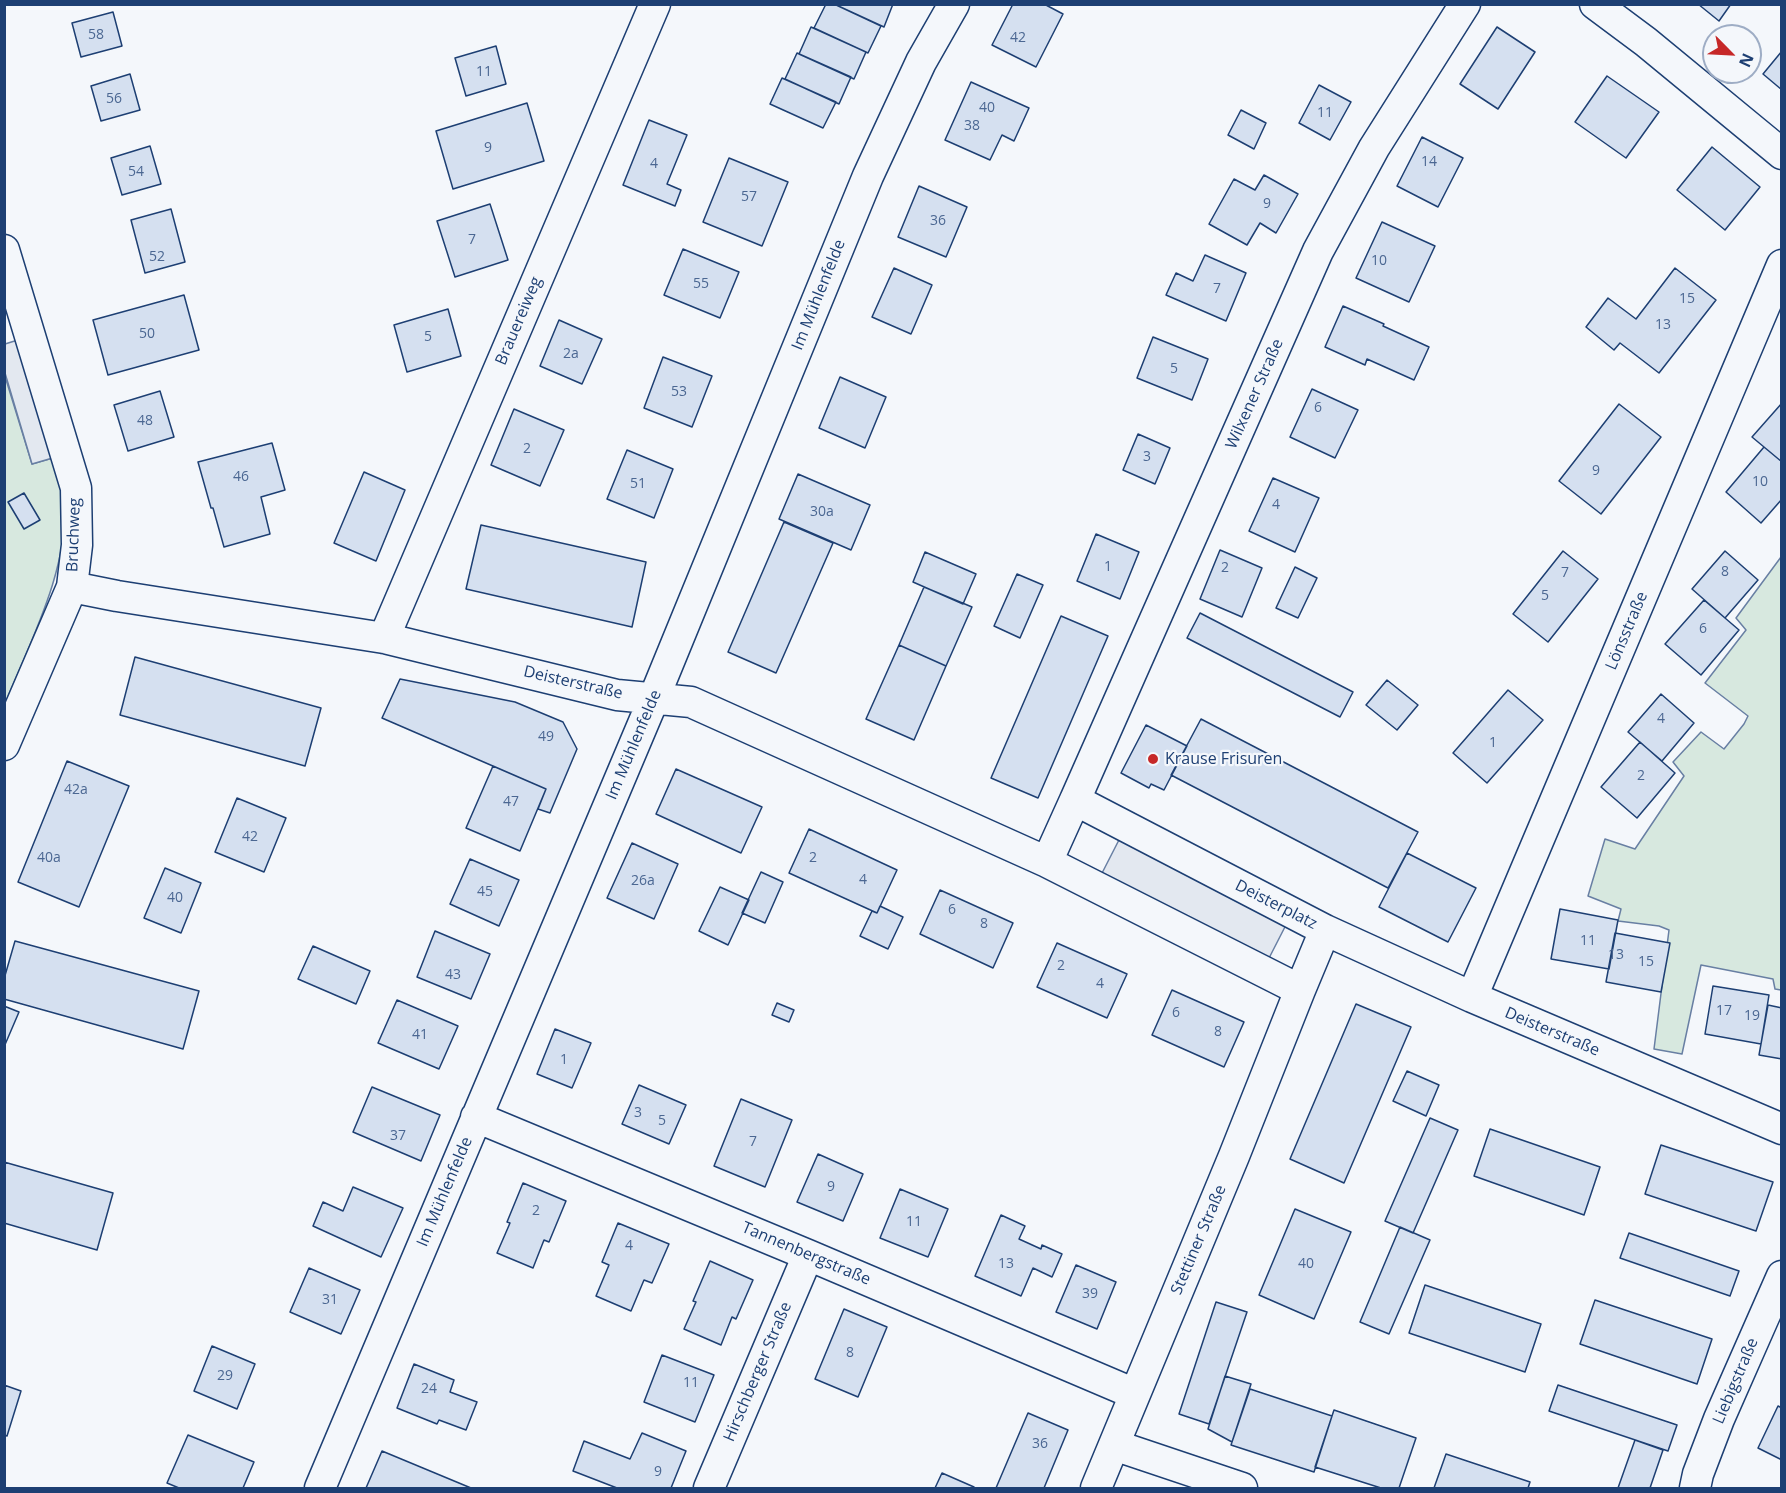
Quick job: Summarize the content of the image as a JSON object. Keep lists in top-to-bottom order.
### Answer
{
  "streets": {
    "street": [
      "Im Mühlenfelde",
      "Brauereiweg",
      "Wilxener Straße",
      "Bruchweg",
      "Lönsstraße",
      "Deisterstraße",
      "Deisterplatz",
      "Stettiner Straße",
      "Tannenbergstraße",
      "Hirschberger Straße",
      "Liebigstraße"
    ]
  },
  "crossings": [
    ["Im Mühlenfelde", "Deisterstraße"],
    ["Im Mühlenfelde", "Tannenbergstraße"],
    ["Brauereiweg", "Deisterstraße"],
    ["Wilxener Straße", "Deisterplatz"],
    ["Bruchweg", "Deisterstraße"],
    ["Lönsstraße", "Deisterstraße"],
    ["Deisterstraße", "Deisterplatz"],
    ["Deisterplatz", "Stettiner Straße"],
    ["Stettiner Straße", "Tannenbergstraße"],
    ["Tannenbergstraße", "Hirschberger Straße"]
  ],
  "places": ["Krause Frisuren"],
  "house_numbers": [
    "58",
    "42",
    "11",
    "56",
    "40",
    "11",
    "38",
    "9",
    "14",
    "4",
    "54",
    "57",
    "9",
    "36",
    "7",
    "52",
    "10",
    "55",
    "7",
    "15",
    "13",
    "50",
    "5",
    "2a",
    "5",
    "53",
    "6",
    "48",
    "2",
    "3",
    "9",
    "46",
    "10",
    "51",
    "4",
    "30a",
    "1",
    "2",
    "8",
    "7",
    "5",
    "6",
    "4",
    "49",
    "1",
    "2",
    "42a",
    "47",
    "42",
    "40a",
    "2",
    "4",
    "26a",
    "45",
    "40",
    "6",
    "8",
    "11",
    "13",
    "15",
    "2",
    "43",
    "4",
    "17",
    "6",
    "19",
    "8",
    "41",
    "1",
    "3",
    "5",
    "37",
    "7",
    "9",
    "2",
    "11",
    "4",
    "13",
    "40",
    "39",
    "31",
    "8",
    "29",
    "11",
    "24",
    "36",
    "9"
  ],
  "north": "bottom right"
}
